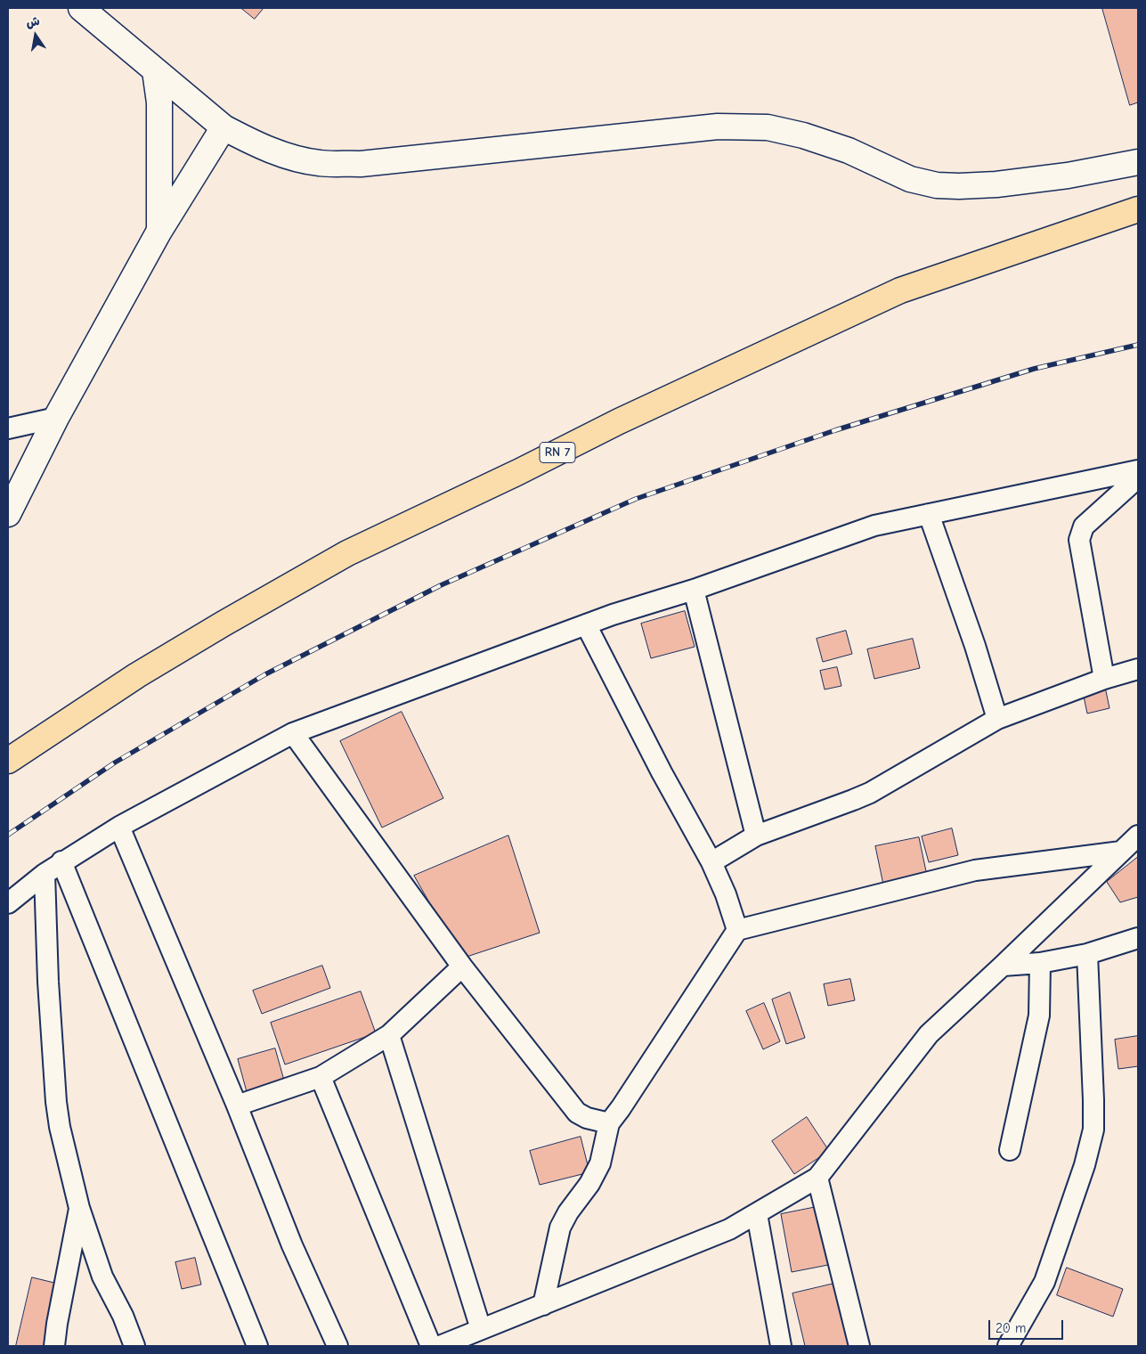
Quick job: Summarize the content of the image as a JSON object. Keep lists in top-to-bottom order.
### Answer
{
  "streets": {
    "main road": ["RN 7"]
  },
  "scale_bar": "20 m",
  "north": "top"
}
